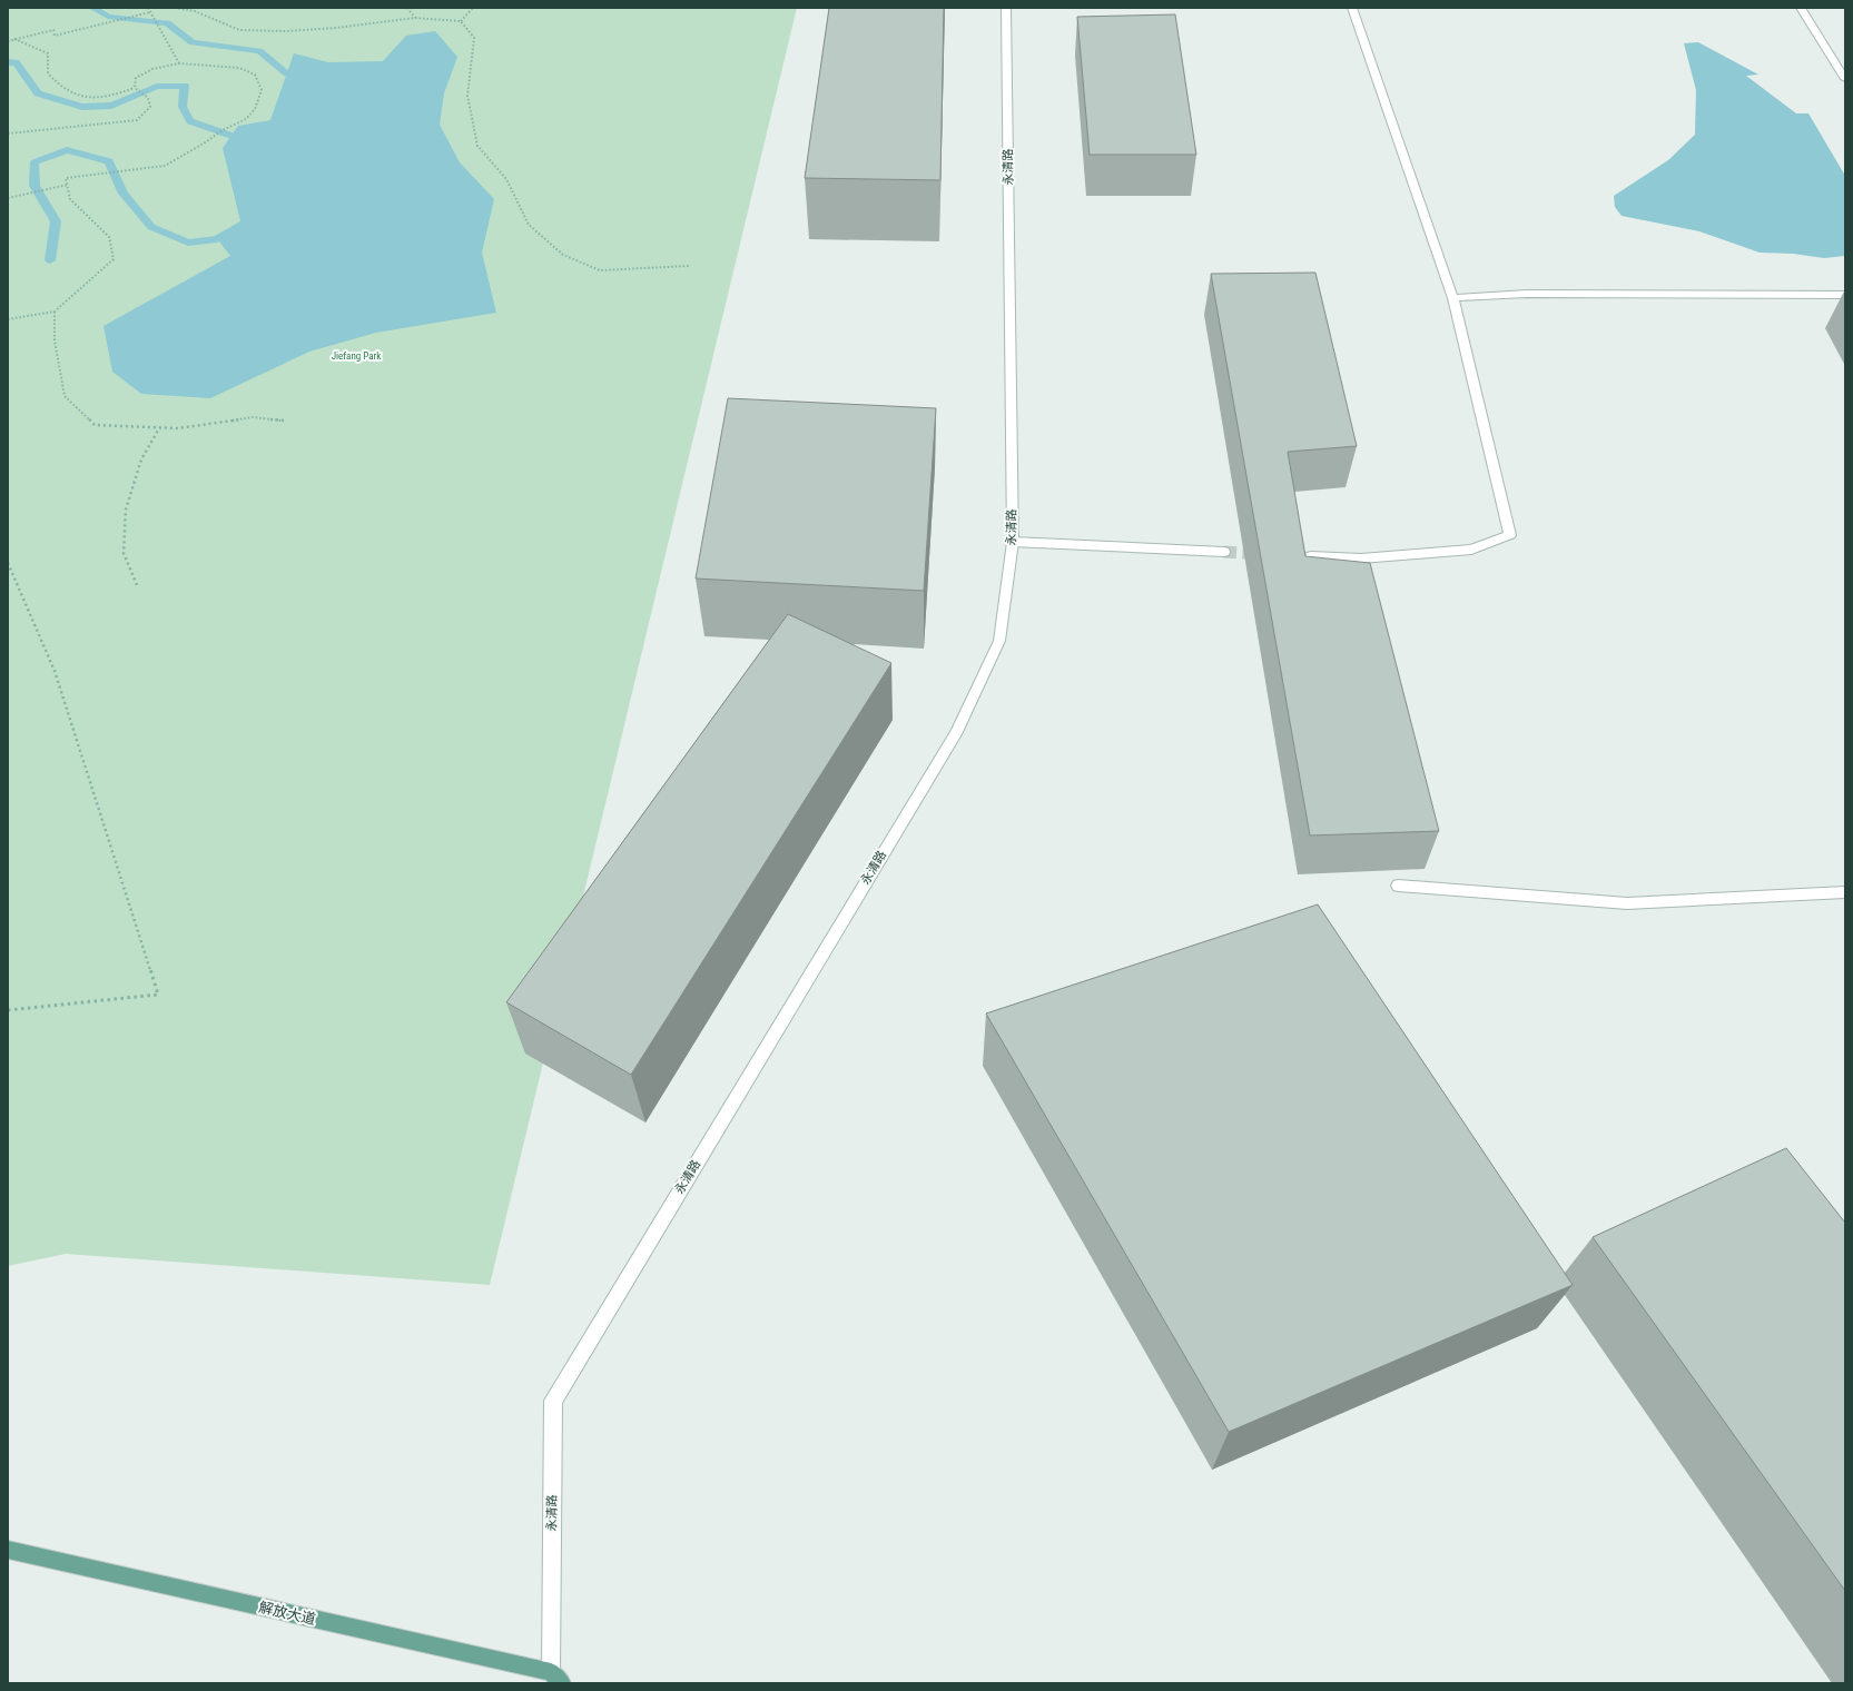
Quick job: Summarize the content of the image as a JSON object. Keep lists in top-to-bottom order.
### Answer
{
  "streets": {
    "main road": ["解放大道"],
    "street": ["永清路"]
  },
  "crossings": [
    ["永清路", "解放大道"]
  ],
  "parks": ["Jiefang Park"]
}
